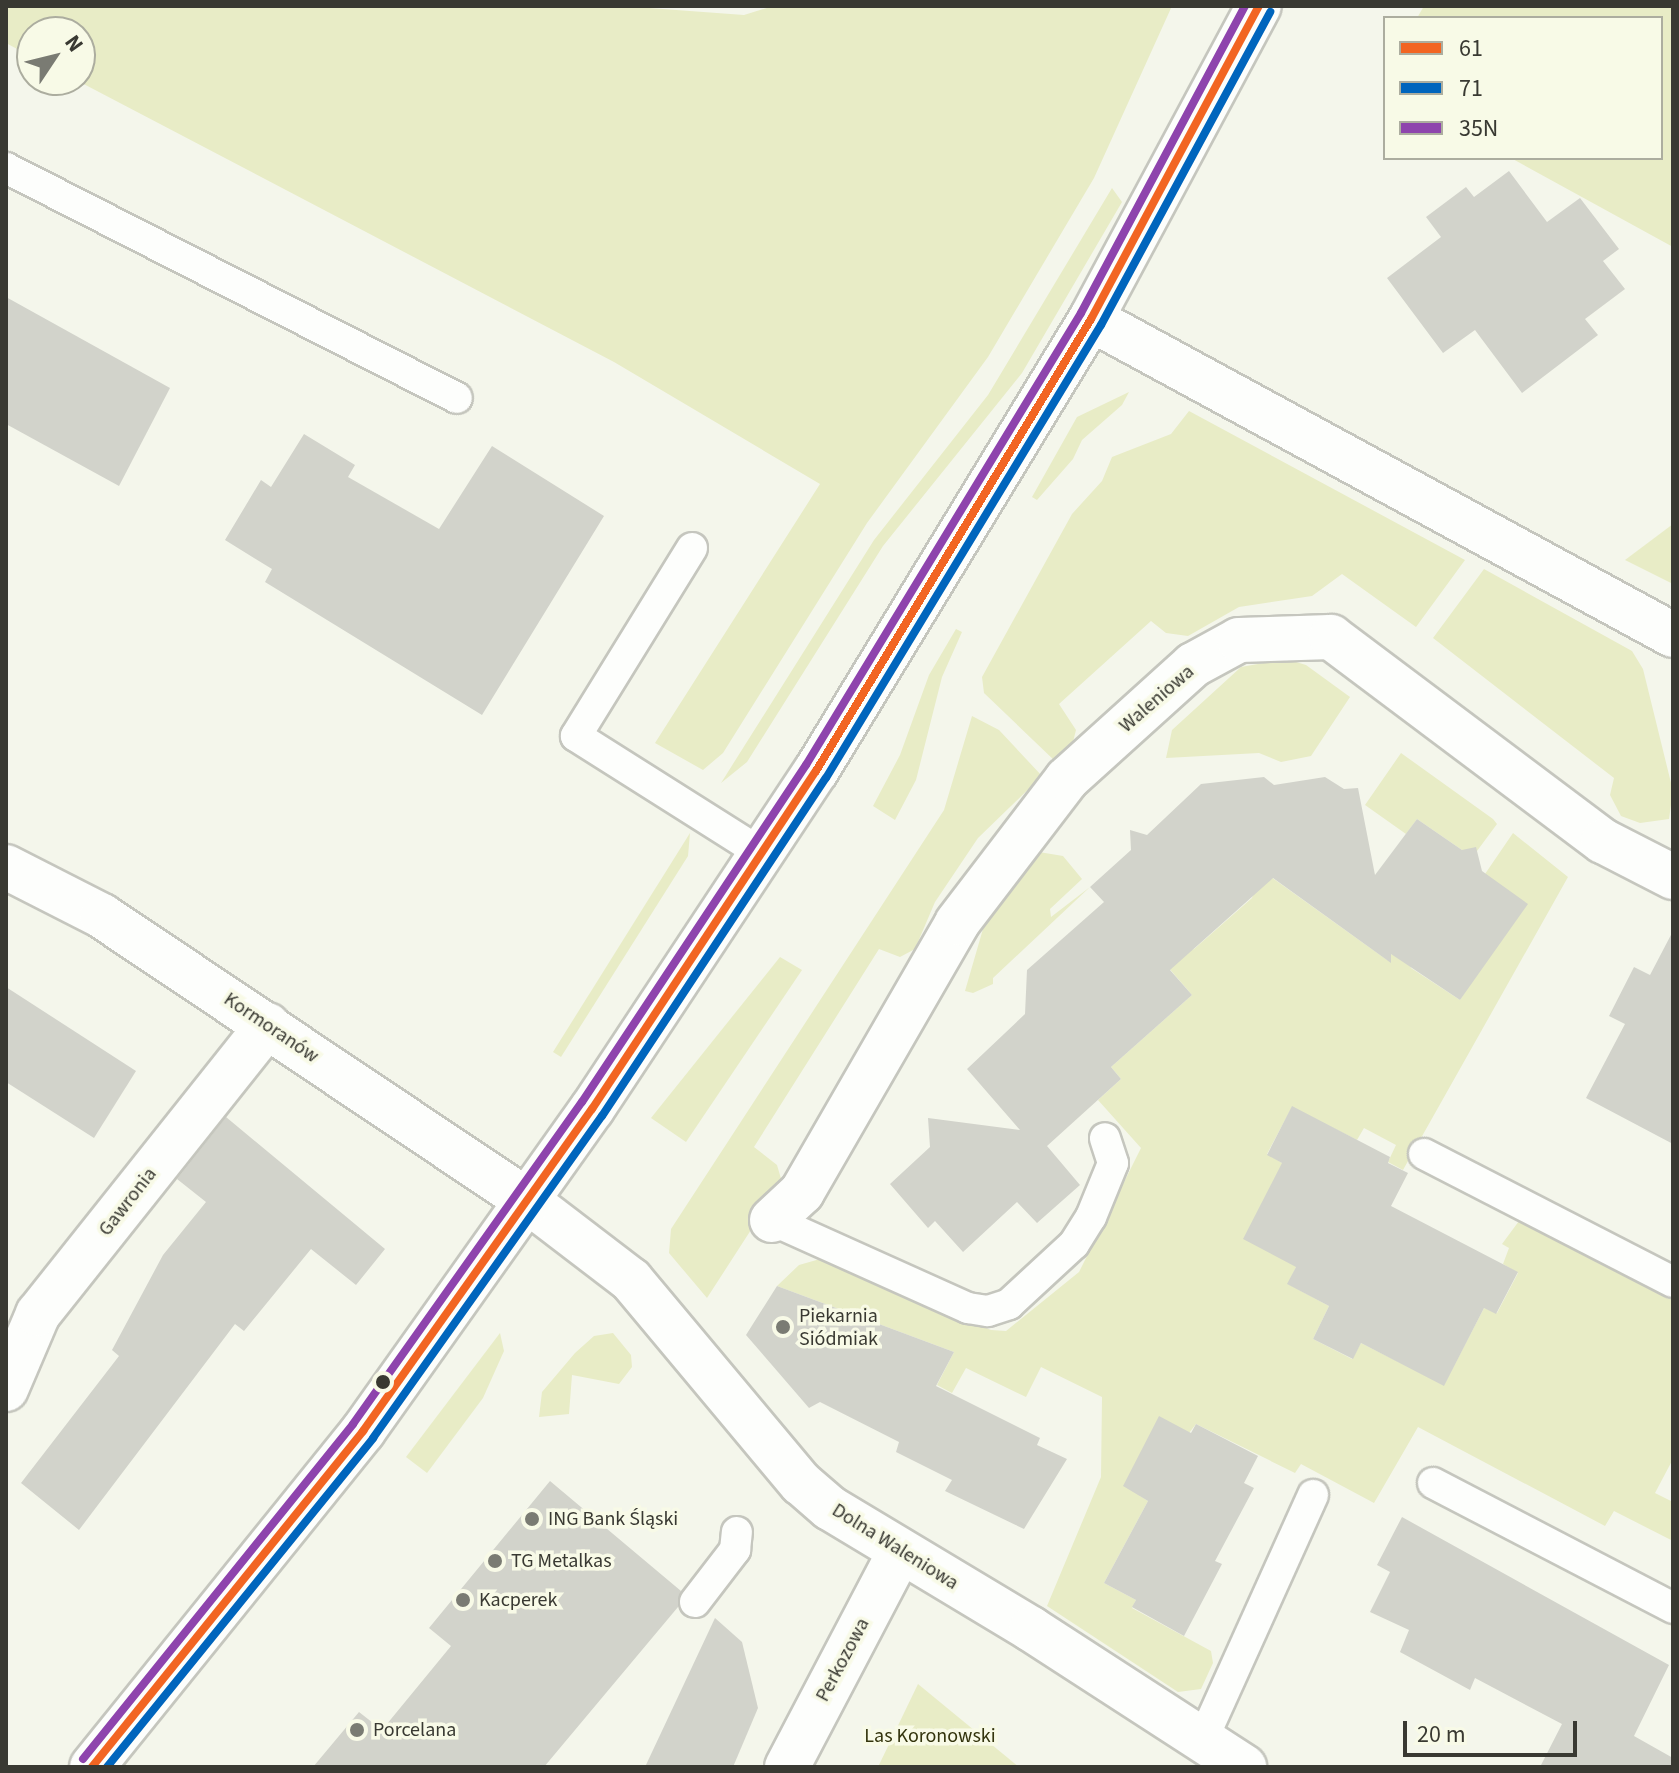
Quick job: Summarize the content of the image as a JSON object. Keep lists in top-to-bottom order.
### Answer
{
  "streets": {
    "street": [
      "Waleniowa",
      "Kormoranów",
      "Gawronia",
      "Dolna Waleniowa",
      "Perkozowa"
    ]
  },
  "crossings": [
    ["Kormoranów", "Gawronia"],
    ["Kormoranów", "Dolna Waleniowa"],
    ["Dolna Waleniowa", "Perkozowa"]
  ],
  "parks": ["Las Koronowski"],
  "places": [
    "Piekarnia Siódmiak",
    "ING Bank Śląski",
    "TG Metalkas",
    "Kacperek",
    "Porcelana"
  ],
  "lines": ["transit line 61", "transit line 35N", "transit line 71"],
  "legend": ["61", "71", "35N"],
  "scale_bar": "20 m",
  "north": "top right"
}
